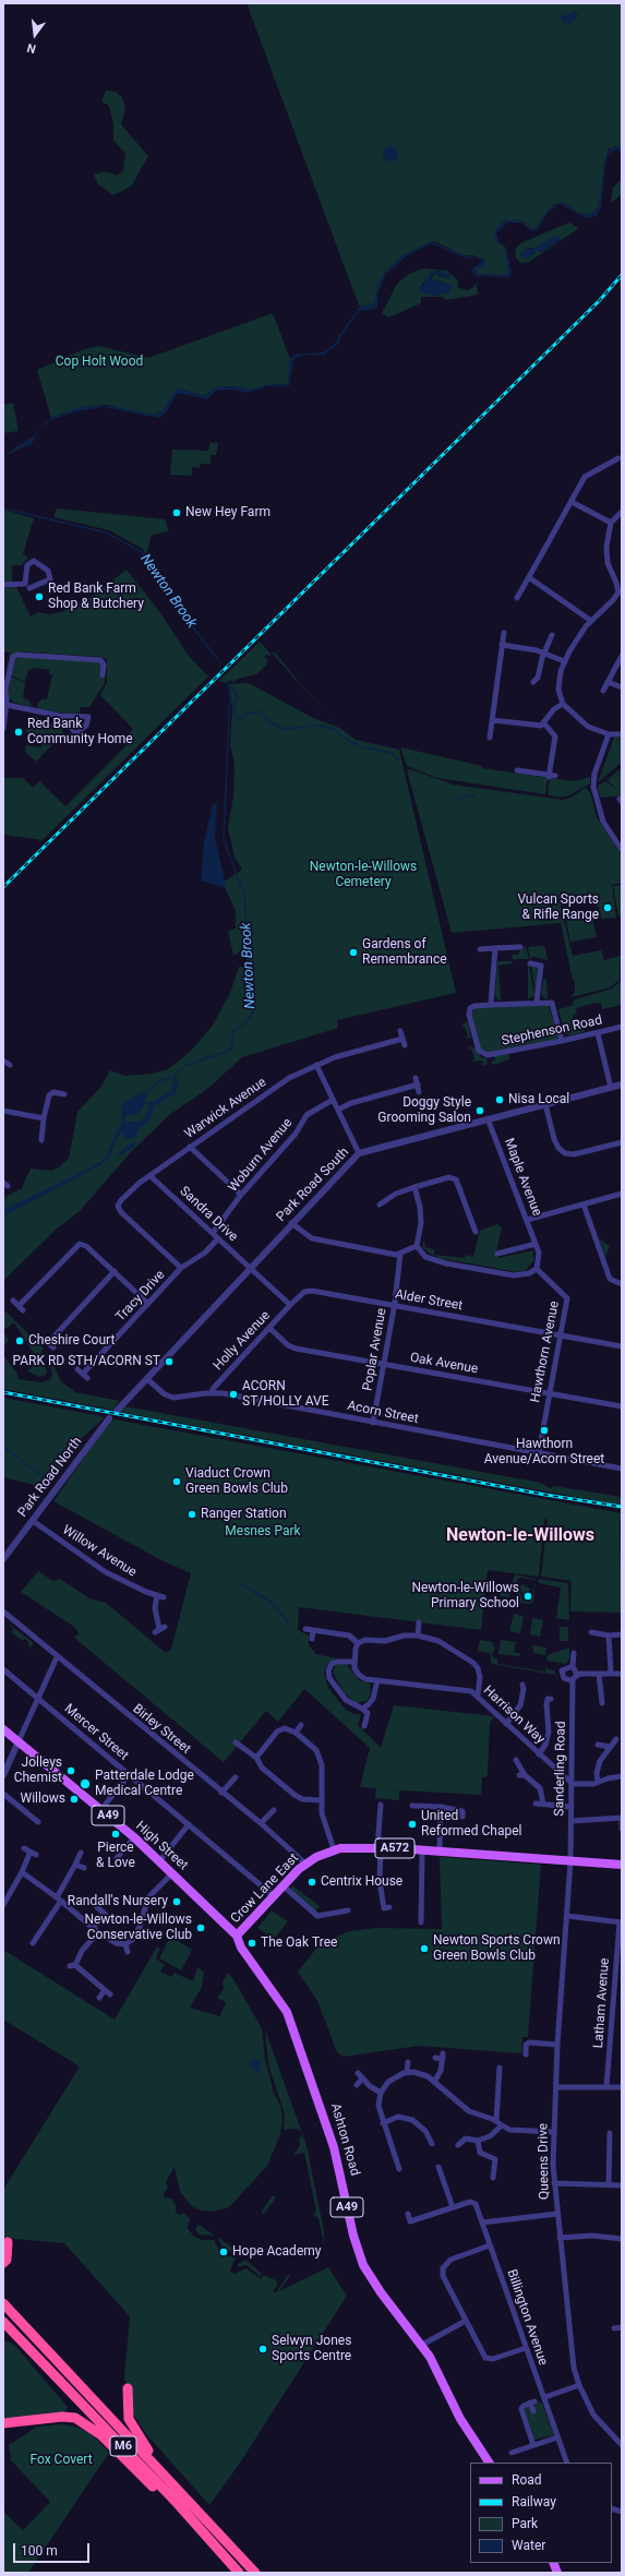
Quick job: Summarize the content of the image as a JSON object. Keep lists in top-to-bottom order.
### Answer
{
  "streets": {
    "highway": ["M6"],
    "main road": [
      "A49",
      "High Street",
      "A572",
      "Crow Lane East",
      "Ashton Road"
    ],
    "street": [
      "Stephenson Road",
      "Warwick Avenue",
      "Woburn Avenue",
      "Maple Avenue",
      "Park Road South",
      "Sandra Drive",
      "Tracy Drive",
      "Alder Street",
      "Holly Avenue",
      "Poplar Avenue",
      "Hawthorn Avenue",
      "Oak Avenue",
      "Acorn Street",
      "Park Road North",
      "Willow Avenue",
      "Harrison Way",
      "Birley Street",
      "Mercer Street",
      "Sanderling Road",
      "Latham Avenue",
      "Queens Drive",
      "Billington Avenue"
    ]
  },
  "crossings": [
    ["Warwick Avenue", "Sandra Drive"],
    ["Warwick Avenue", "Tracy Drive"],
    ["Woburn Avenue", "Sandra Drive"],
    ["Maple Avenue", "Park Road South"],
    ["Maple Avenue", "Hawthorn Avenue"],
    ["Park Road South", "Sandra Drive"],
    ["Park Road South", "Acorn Street"],
    ["Sandra Drive", "Tracy Drive"],
    ["Alder Street", "Holly Avenue"],
    ["Alder Street", "Poplar Avenue"],
    ["Alder Street", "Hawthorn Avenue"],
    ["Holly Avenue", "Oak Avenue"],
    ["Holly Avenue", "Acorn Street"],
    ["Poplar Avenue", "Oak Avenue"],
    ["Poplar Avenue", "Acorn Street"],
    ["Hawthorn Avenue", "Oak Avenue"],
    ["Hawthorn Avenue", "Acorn Street"],
    ["Park Road North", "Willow Avenue"],
    ["Harrison Way", "Sanderling Road"],
    ["Birley Street", "Crow Lane East"],
    ["Mercer Street", "Crow Lane East"],
    ["Sanderling Road", "Crow Lane East"],
    ["Sanderling Road", "Queens Drive"],
    ["High Street", "Crow Lane East"],
    ["High Street", "Ashton Road"],
    ["Crow Lane East", "Ashton Road"],
    ["Crow Lane East", "Queens Drive"]
  ],
  "districts": ["Newton-le-Willows"],
  "water": ["Newton Brook"],
  "parks": [
    "Cop Holt Wood",
    "Newton-le-Willows Cemetery",
    "Mesnes Park",
    "Fox Covert"
  ],
  "places": [
    "New Hey Farm",
    "Red Bank Farm Shop & Butchery",
    "Red Bank Community Home",
    "Vulcan Sports & Rifle Range",
    "Gardens of Remembrance",
    "Nisa Local",
    "Doggy Style Grooming Salon",
    "Cheshire Court",
    "PARK RD STH/ACORN ST",
    "ACORN ST/HOLLY AVE",
    "Hawthorn Avenue/Acorn Street",
    "Viaduct Crown Green Bowls Club",
    "Ranger Station",
    "Newton-le-Willows Primary School",
    "Jolleys Chemist",
    "Patterdale Lodge Medical Centre",
    "Willows",
    "United Reformed Chapel",
    "Pierce & Love",
    "Centrix House",
    "Randall's Nursery",
    "Newton-le-Willows Conservative Club",
    "The Oak Tree",
    "Newton Sports Crown Green Bowls Club",
    "Hope Academy",
    "Selwyn Jones Sports Centre"
  ],
  "legend": [
    "Road",
    "Railway",
    "Park",
    "Water"
  ],
  "scale_bar": "100 m",
  "north": "bottom"
}
